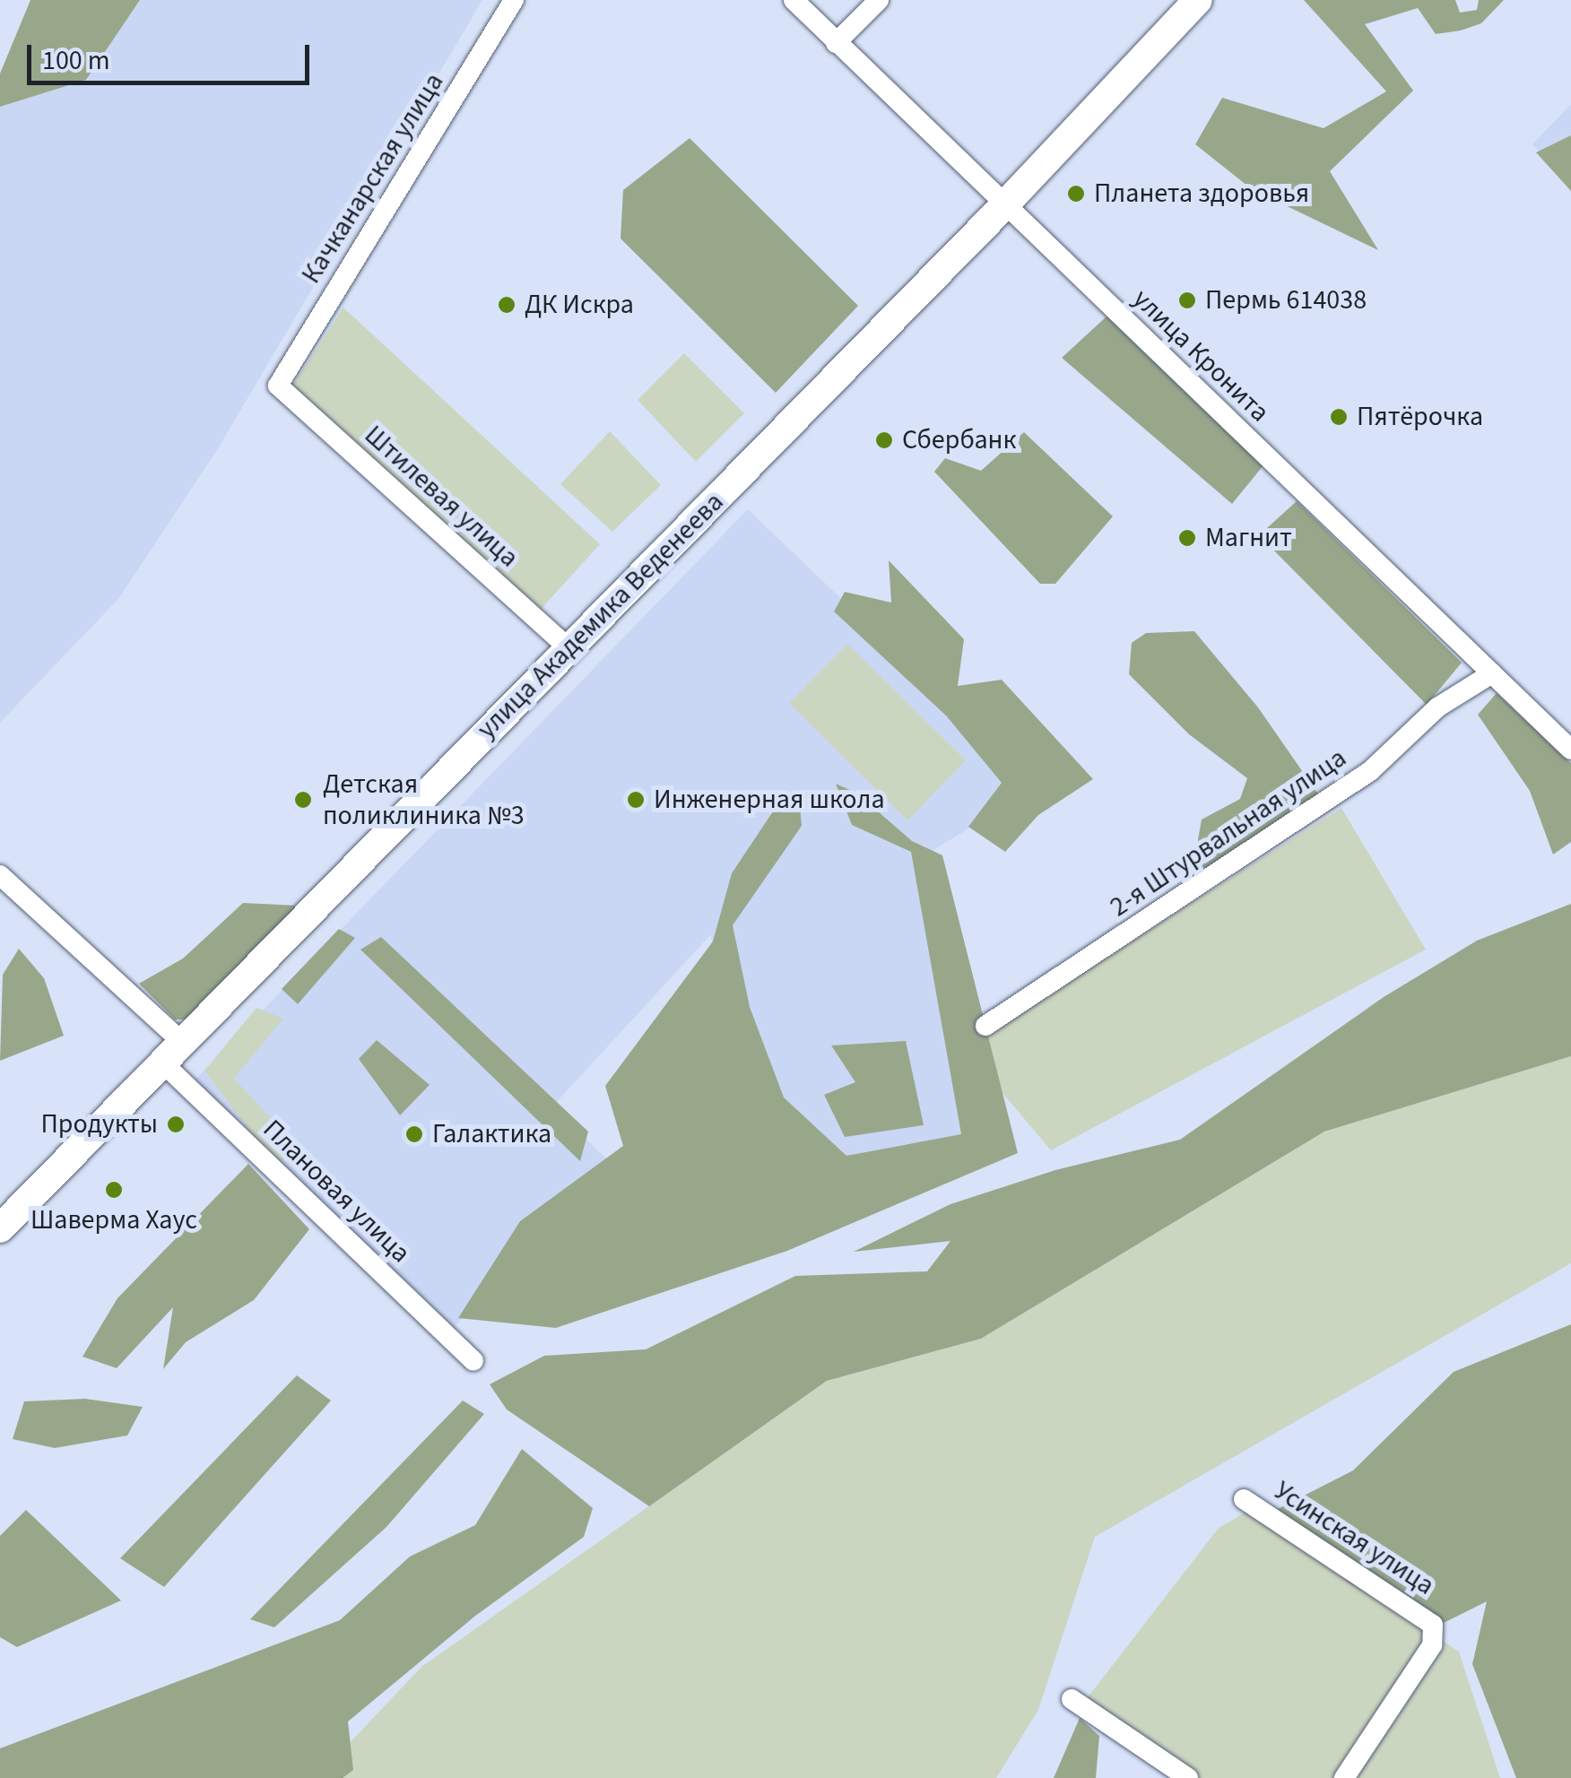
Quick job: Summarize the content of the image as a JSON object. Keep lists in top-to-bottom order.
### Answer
{
  "streets": {
    "street": [
      "Качканарская улица",
      "улица Кронита",
      "Штилевая улица",
      "улица Академика Веденеева",
      "2-я Штурвальная улица",
      "Плановая улица",
      "Усинская улица"
    ]
  },
  "crossings": [
    ["Качканарская улица", "Штилевая улица"],
    ["улица Кронита", "улица Академика Веденеева"],
    ["улица Кронита", "2-я Штурвальная улица"],
    ["Штилевая улица", "улица Академика Веденеева"],
    ["улица Академика Веденеева", "Плановая улица"]
  ],
  "places": [
    "Планета здоровья",
    "Пермь 614038",
    "ДК Искра",
    "Пятёрочка",
    "Сбербанк",
    "Магнит",
    "Детская поликлиника №3",
    "Инженерная школа",
    "Продукты",
    "Галактика",
    "Шаверма Хаус"
  ],
  "scale_bar": "100 m"
}
